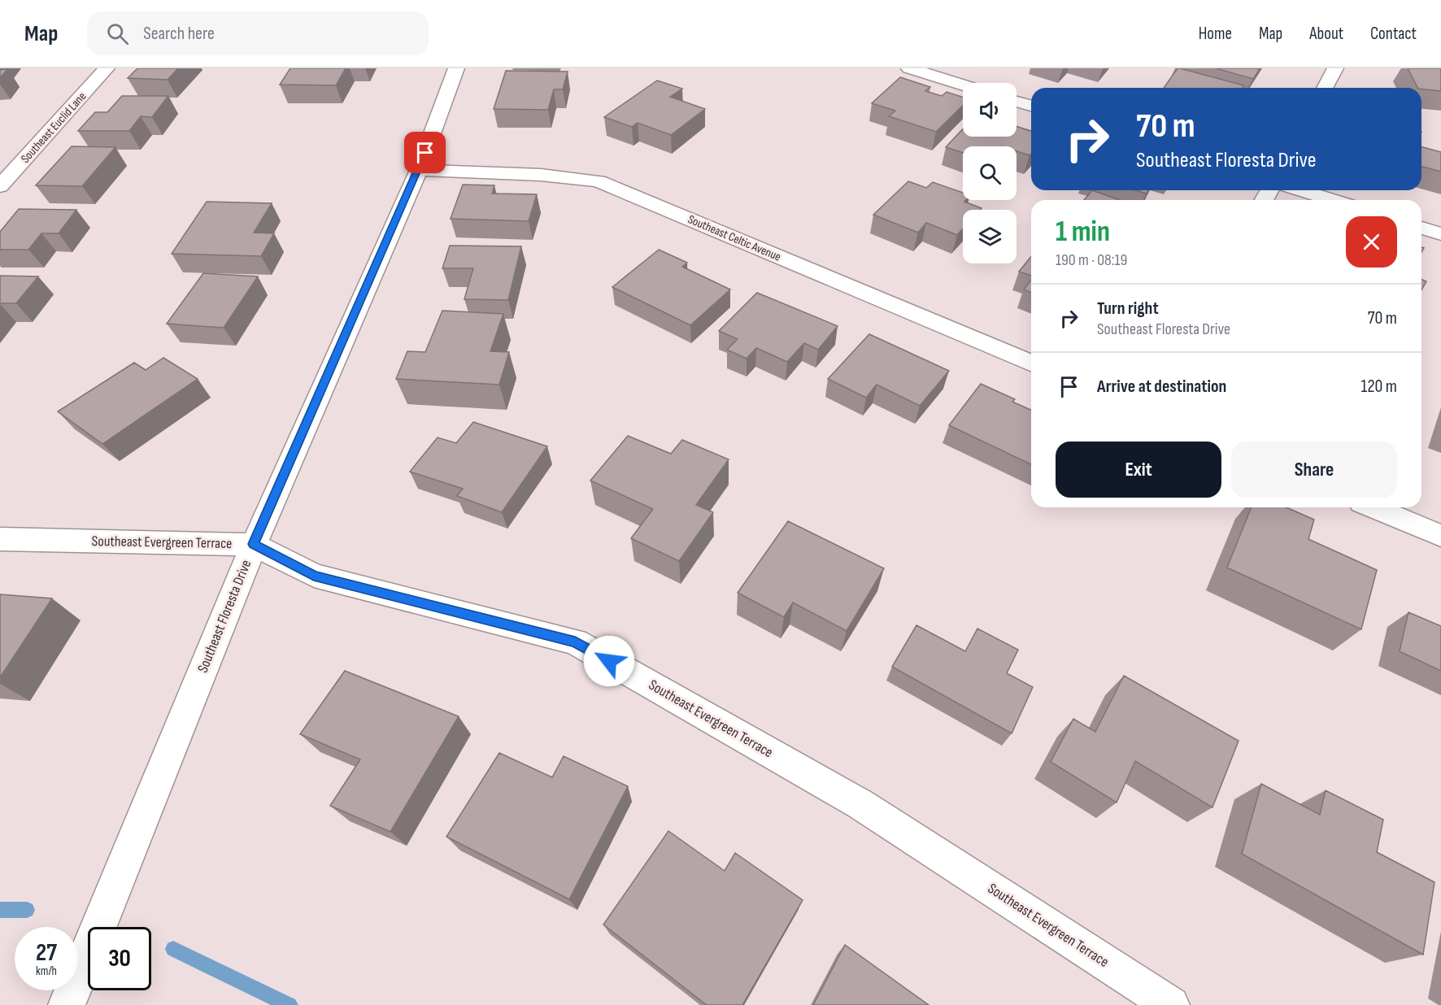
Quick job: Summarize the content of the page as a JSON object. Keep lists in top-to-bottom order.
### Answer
{
  "streets": {
    "street": [
      "Southeast Euclid Lane",
      "Southeast Celtic Avenue",
      "Southeast Evergreen Terrace",
      "Southeast Floresta Drive"
    ]
  },
  "crossings": [
    ["Southeast Celtic Avenue", "Southeast Floresta Drive"],
    ["Southeast Evergreen Terrace", "Southeast Floresta Drive"]
  ],
  "page": {
    "header": "Map",
    "search": "Search here",
    "nav": [
      "Home",
      "Map",
      "About",
      "Contact"
    ],
    "turn": ["70 m", "Southeast Floresta Drive"],
    "heading": ["1 min", "190 m · 08:19"],
    "list": [
      {
        "name": "Turn right",
        "note": "Southeast Floresta Drive",
        "value": "70 m"
      },
      {
        "name": "Arrive at destination",
        "value": "120 m"
      }
    ],
    "buttons": ["Exit", "Share"],
    "speed": "27 km/h",
    "limit": "30"
  }
}
